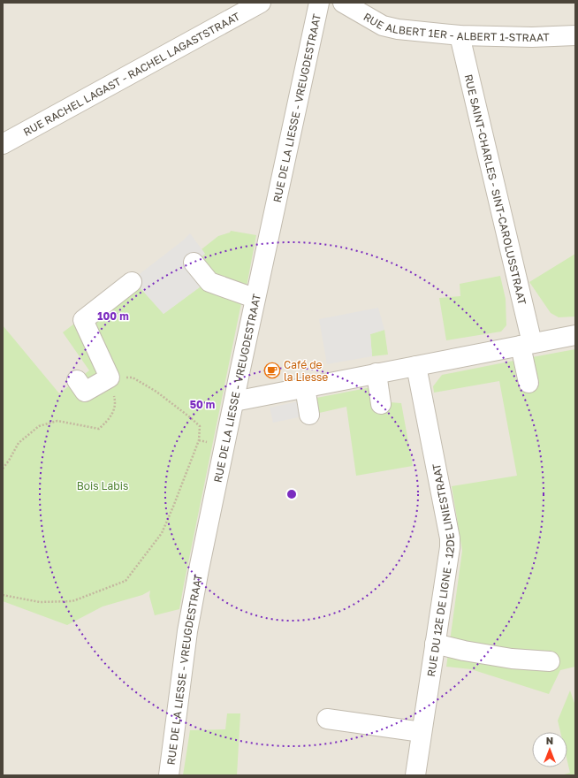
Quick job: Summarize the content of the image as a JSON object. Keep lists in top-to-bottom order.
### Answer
{
  "streets": {
    "street": [
      "RUE ALBERT 1ER - ALBERT 1-STRAAT",
      "RUE RACHEL LAGAST - RACHEL LAGASTSTRAAT",
      "RUE DE LA LIESSE - VREUGDESTRAAT",
      "RUE SAINT-CHARLES - SINT-CAROLUSSTRAAT",
      "RUE DU 12E DE LIGNE - 12DE LINIESTRAAT"
    ]
  },
  "crossings": [
    ["RUE ALBERT 1ER - ALBERT 1-STRAAT", "RUE SAINT-CHARLES - SINT-CAROLUSSTRAAT"]
  ],
  "parks": ["Bois Labis"],
  "places": {
    "cafe": ["Café de la Liesse"]
  },
  "north": "top",
  "rings": ["100 m", "50 m"]
}
